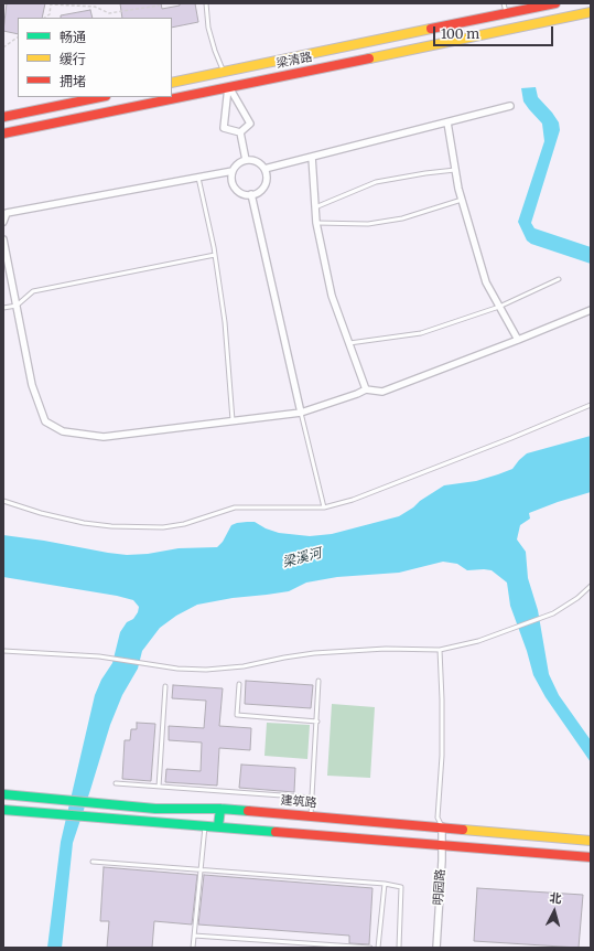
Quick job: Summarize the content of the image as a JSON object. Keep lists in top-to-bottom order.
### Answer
{
  "streets": {
    "main road": ["梁清路", "建筑路"],
    "street": ["明园路"]
  },
  "crossings": [
    ["建筑路", "明园路"]
  ],
  "water": ["梁溪河"],
  "legend": ["畅通", "缓行", "拥堵"],
  "scale_bar": "100 m",
  "north": "top"
}
